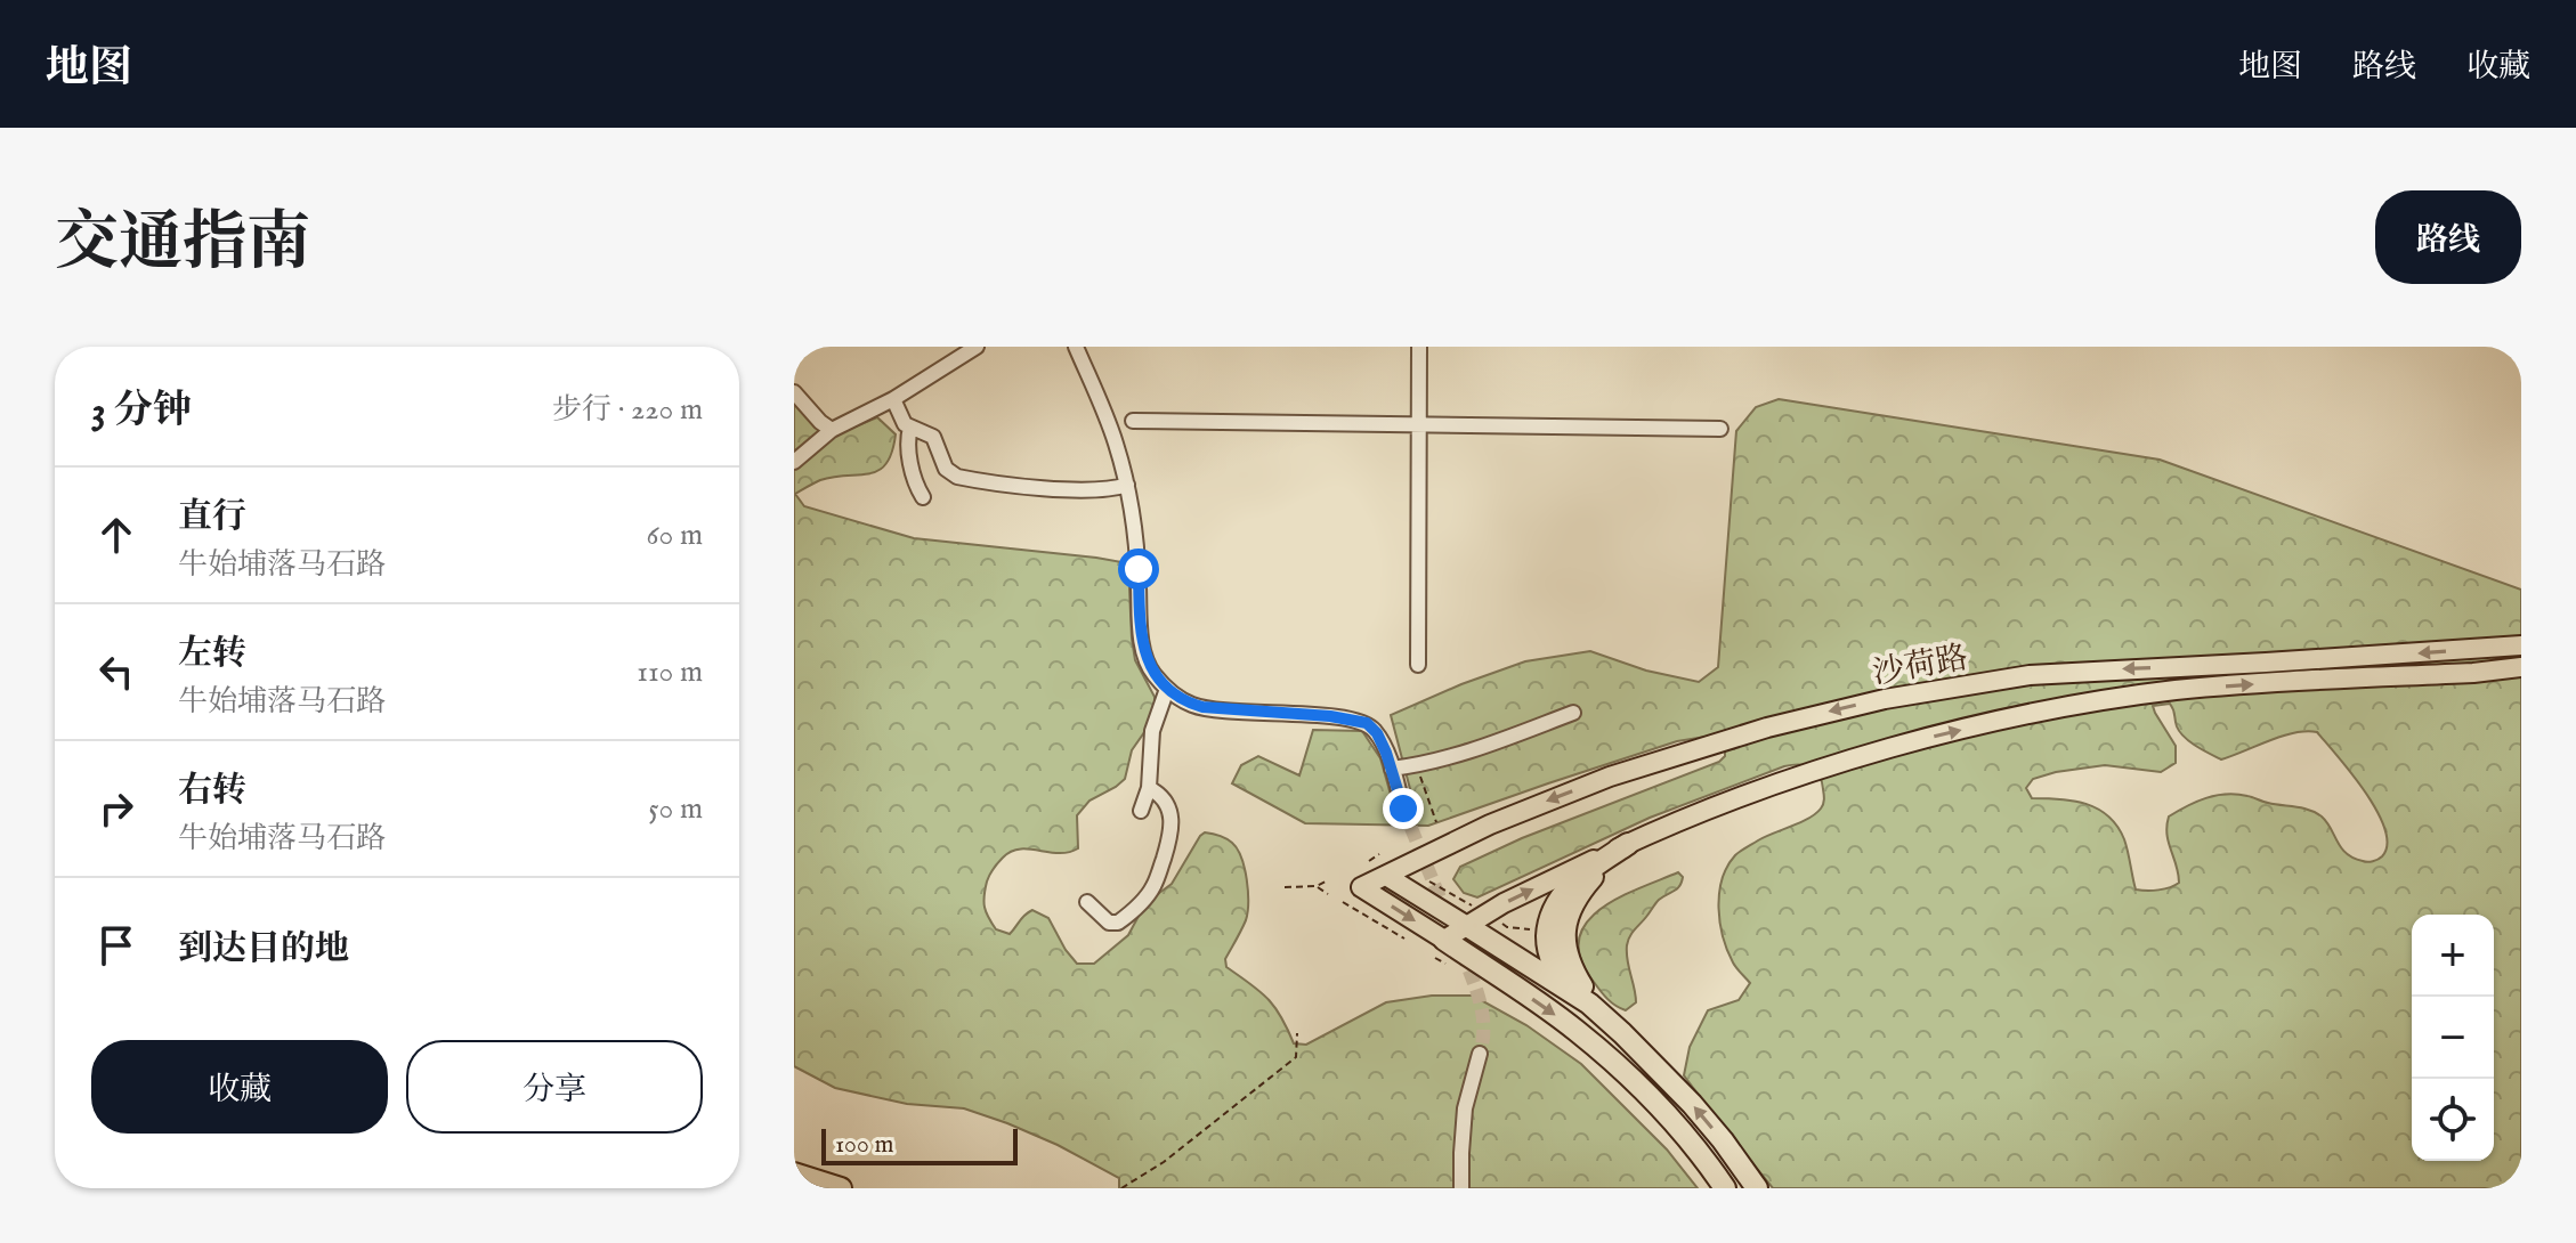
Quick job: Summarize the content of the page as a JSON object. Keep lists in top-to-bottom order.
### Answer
{
  "streets": {
    "main road": ["沙荷路"]
  },
  "scale_bar": "100 m",
  "page": {
    "header": "地图",
    "nav": ["地图", "路线", "收藏"],
    "title": "交通指南",
    "buttons": [
      "路线",
      ["收藏", "分享"]
    ],
    "heading": ["3 分钟", "步行 · 220 m"],
    "list": [
      ["直行", "牛始埔落马石路", "60 m"],
      ["左转", "牛始埔落马石路", "110 m"],
      ["右转", "牛始埔落马石路", "50 m"],
      "到达目的地"
    ],
    "map_buttons": ["+", "−"],
    "scale": "100 m"
  }
}
